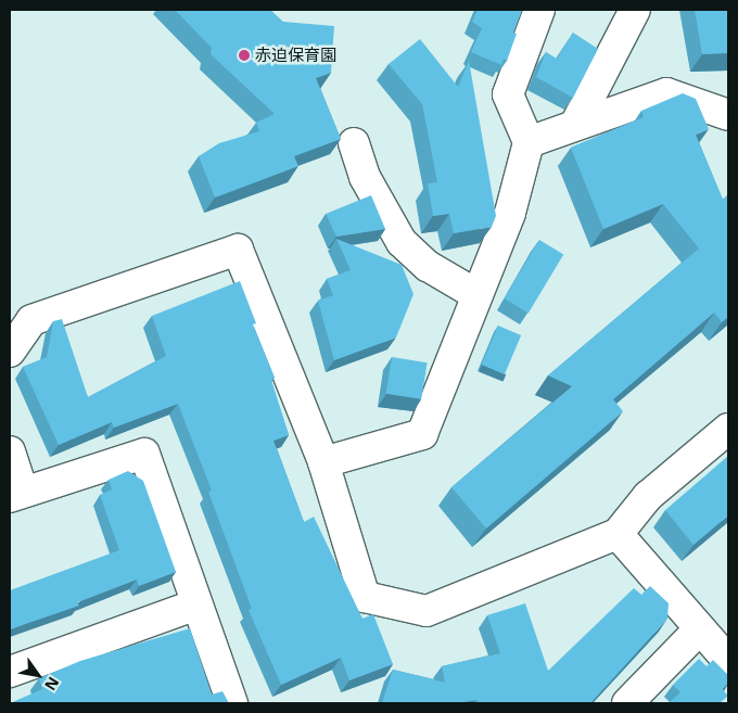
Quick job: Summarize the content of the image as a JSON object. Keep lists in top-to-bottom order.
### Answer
{
  "places": ["赤迫保育園"],
  "north": "bottom right"
}
